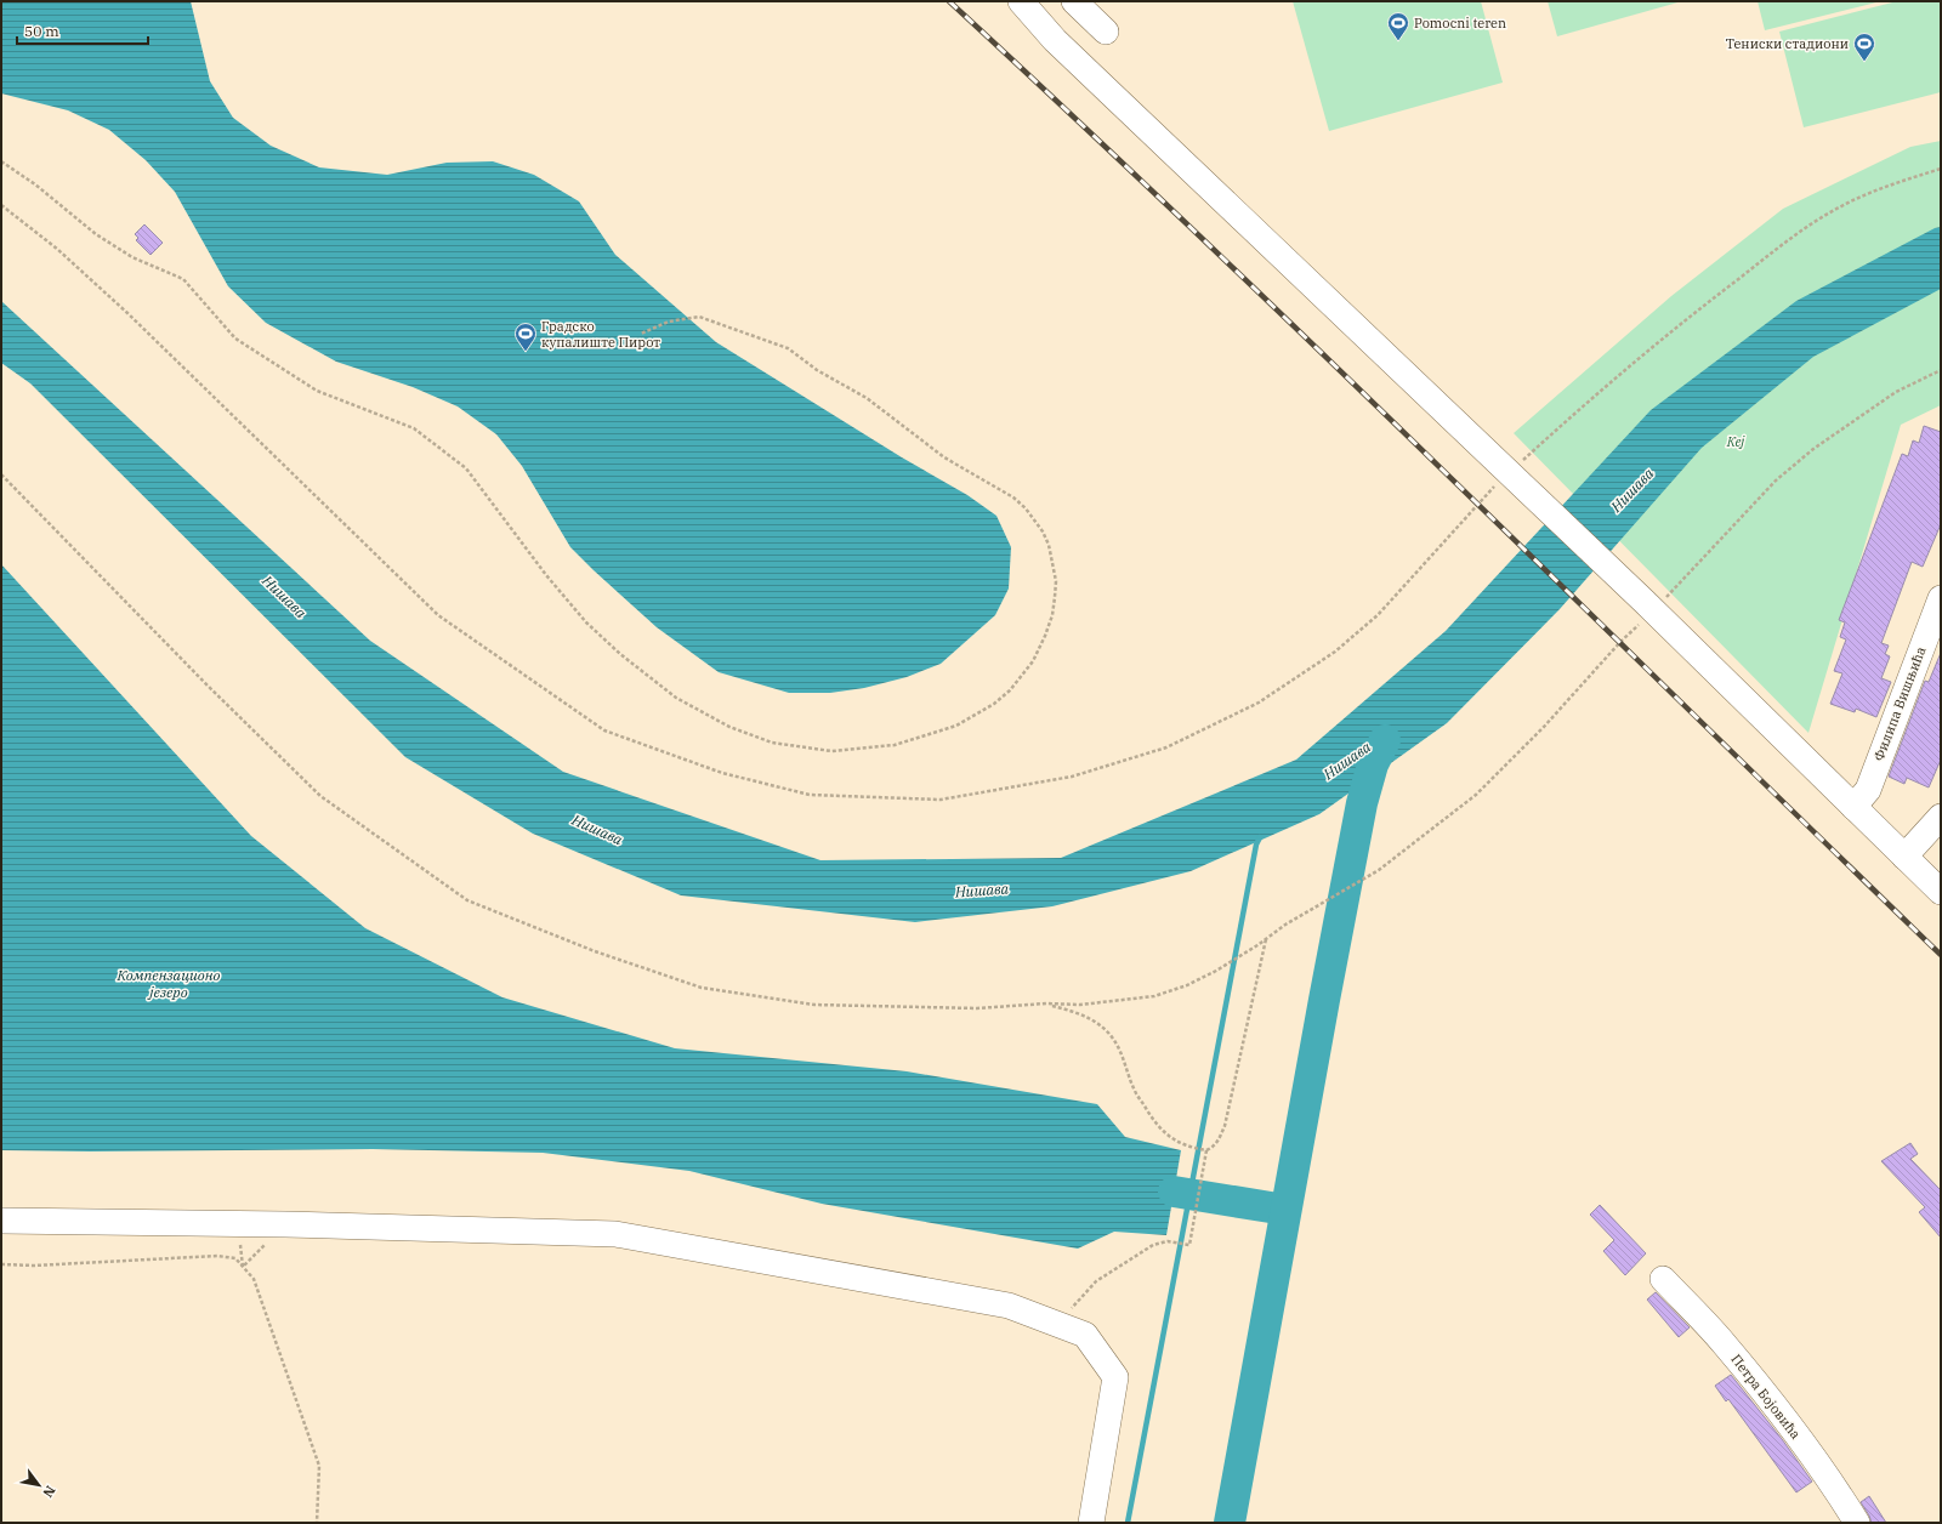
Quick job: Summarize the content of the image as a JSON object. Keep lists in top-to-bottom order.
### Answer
{
  "streets": {
    "street": ["Филипа Вишњића", "Петра Бојовића"]
  },
  "water": ["Нишава", "Компензационо језеро"],
  "parks": ["Кеј"],
  "places": {
    "sports": ["Pomocni teren", "Тениски стадиони", "Градско купалиште Пирот"]
  },
  "scale_bar": "50 m",
  "north": "bottom right"
}
